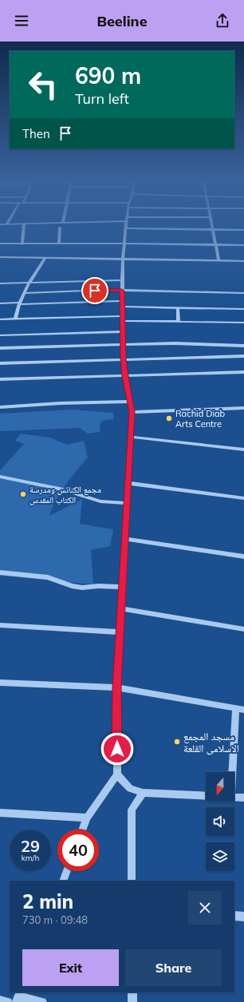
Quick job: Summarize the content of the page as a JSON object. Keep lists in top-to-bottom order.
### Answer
{
  "places": ["Rachid Diab Arts Centre", "مجمع الكنائس ومدرسة الكتاب المقدس", "مسجد المجمع الاسلامى القلعة"],
  "north": "bottom",
  "page": {
    "header": "Beeline",
    "turn": ["690 m", "Turn left"],
    "then": "Then",
    "speed": "29 km/h",
    "limit": "40",
    "heading": ["2 min", "730 m · 09:48"],
    "buttons": ["Exit", "Share"]
  }
}
